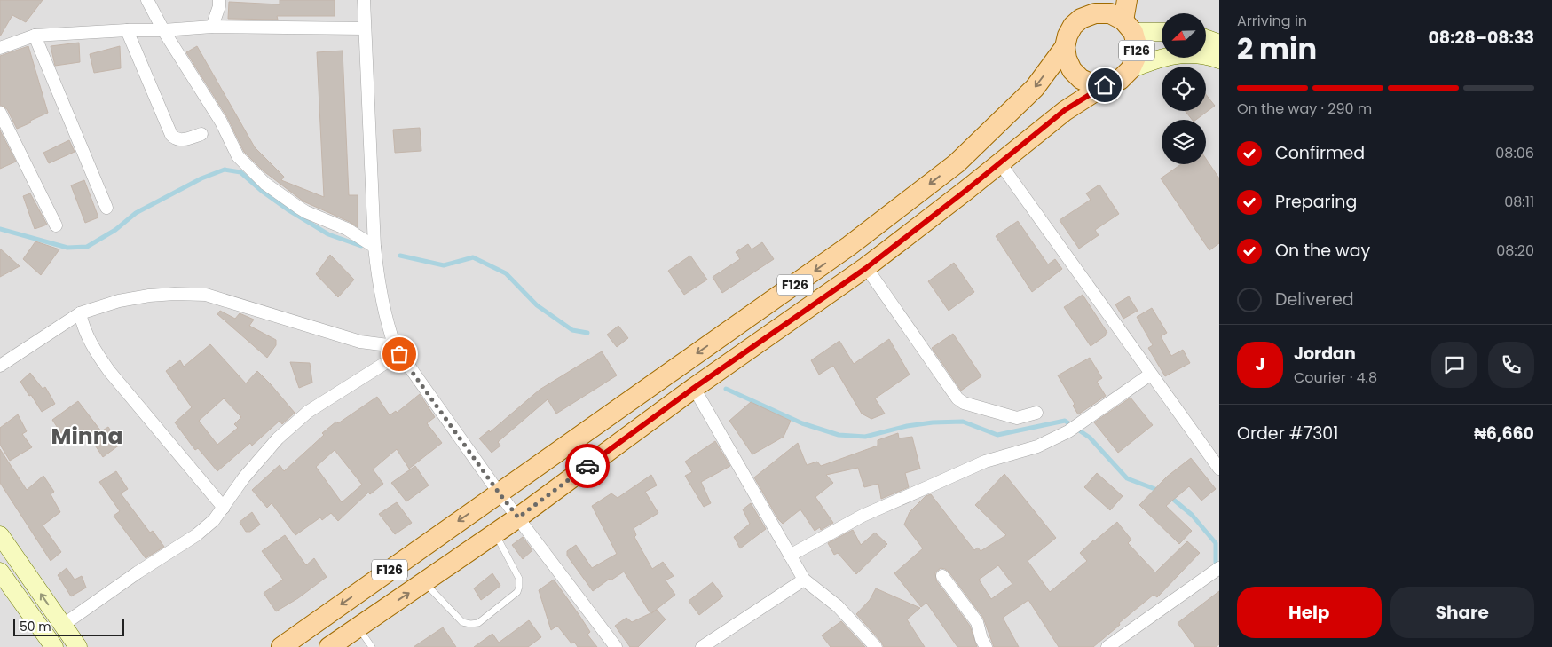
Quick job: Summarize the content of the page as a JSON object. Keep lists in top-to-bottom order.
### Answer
{
  "streets": {
    "main road": ["F126"]
  },
  "districts": ["Minna"],
  "scale_bar": "50 m",
  "north": "bottom left",
  "page": {
    "heading": ["2 min", "Arriving in", "08:28–08:33"],
    "panel": [
      "Jordan",
      "Courier · 4.8",
      "Order #7301",
      "₦6,660"
    ],
    "bar": "On the way · 290 m",
    "list": [
      ["Confirmed", "08:06"],
      ["Preparing", "08:11"],
      ["On the way", "08:20"],
      "Delivered"
    ],
    "round": "J",
    "buttons": ["Help", "Share"],
    "scale": "50 m"
  }
}
